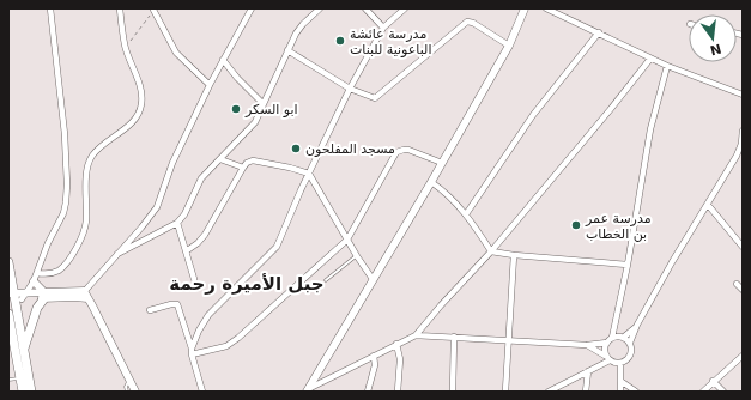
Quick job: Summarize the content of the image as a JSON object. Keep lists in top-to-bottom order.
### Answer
{
  "districts": ["جبل الأميرة رحمة"],
  "places": [
    "مدرسة عائشة الباعونية للبنات",
    "ابو السكر",
    "مسجد المفلحون",
    "مدرسة عمر بن الخطاب"
  ],
  "north": "bottom"
}
